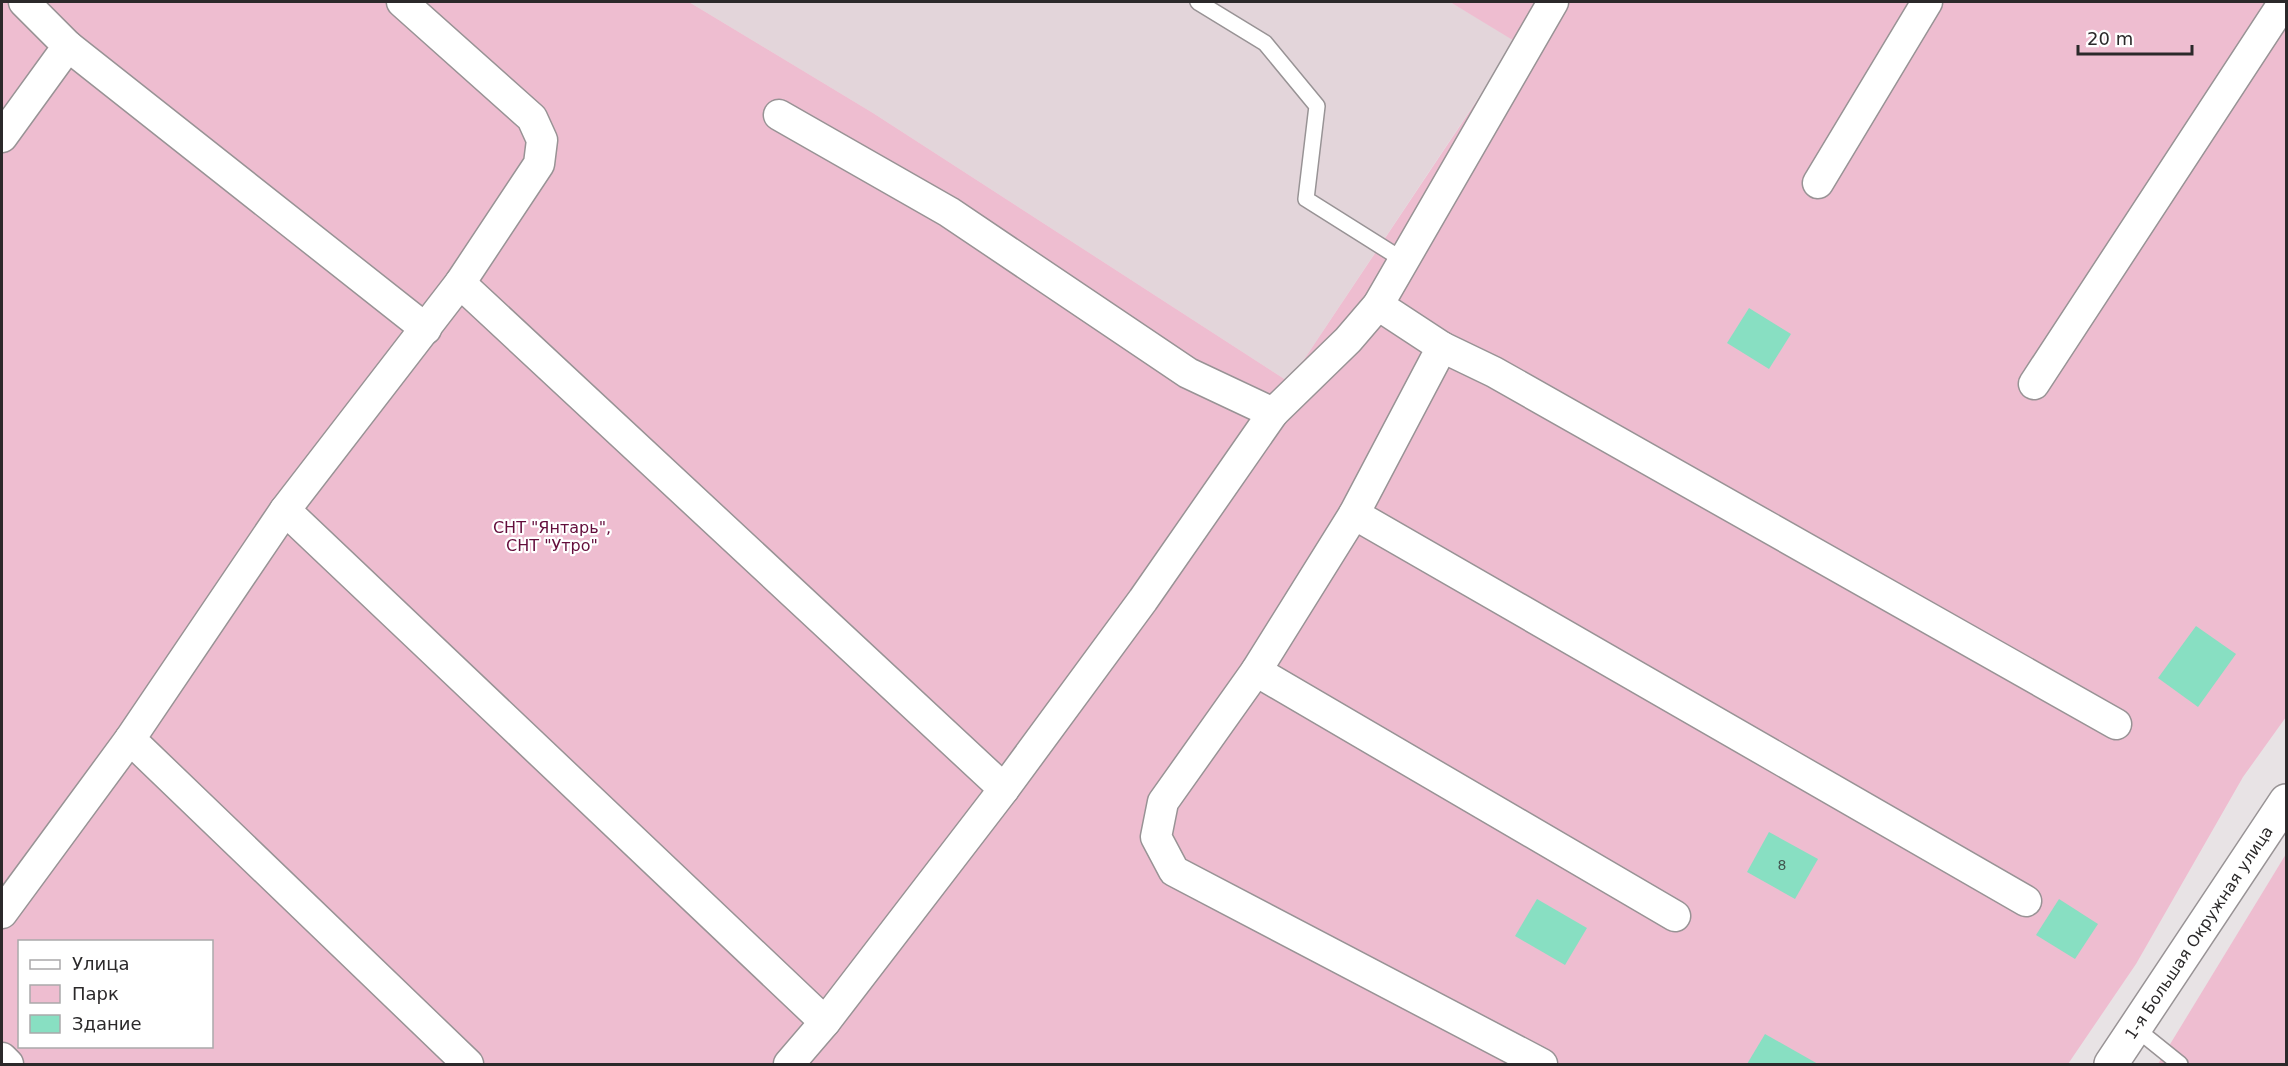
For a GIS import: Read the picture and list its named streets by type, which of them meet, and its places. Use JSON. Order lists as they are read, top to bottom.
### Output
{
  "streets": {
    "street": ["1-я Большая Окружная улица"]
  },
  "parks": ["СНТ \"Янтарь\", СНТ \"Утро\""],
  "house_numbers": ["8"],
  "legend": ["Улица", "Парк", "Здание"],
  "scale_bar": "20 m"
}
